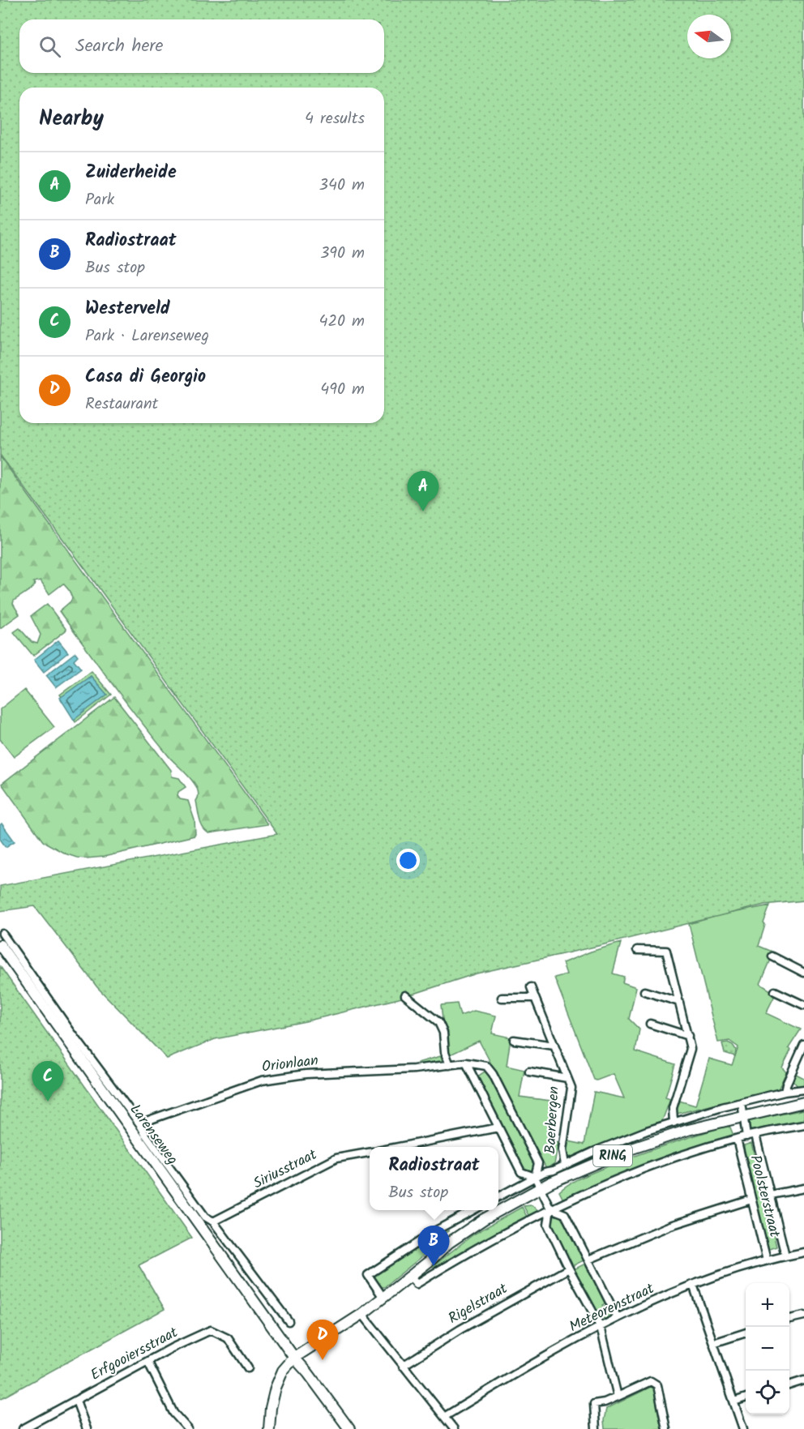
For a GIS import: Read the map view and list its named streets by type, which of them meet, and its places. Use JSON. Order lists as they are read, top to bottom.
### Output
{
  "streets": {
    "main road": ["Larenseweg", "RING"],
    "street": [
      "Orionlaan",
      "Baerbergen",
      "Siriusstraat",
      "Poolsterstraat",
      "Rigelstraat",
      "Meteorenstraat",
      "Erfgooiersstraat"
    ]
  },
  "crossings": [
    ["Orionlaan", "Larenseweg"],
    ["Orionlaan", "RING"],
    ["Orionlaan", "Rigelstraat"],
    ["Orionlaan", "Meteorenstraat"],
    ["Larenseweg", "RING"],
    ["Larenseweg", "Siriusstraat"],
    ["Poolsterstraat", "Meteorenstraat"]
  ],
  "north": "left",
  "page": {
    "search": "Search here",
    "heading": ["Nearby", "4 results"],
    "list": [
      {
        "mark": "A",
        "name": "Zuiderheide",
        "note": "Park",
        "value": "340 m"
      },
      {
        "mark": "B",
        "name": "Radiostraat",
        "note": "Bus stop",
        "value": "390 m"
      },
      {
        "mark": "C",
        "name": "Westerveld",
        "note": "Park · Larenseweg",
        "value": "420 m"
      },
      {
        "mark": "D",
        "name": "Casa di Georgio",
        "note": "Restaurant",
        "value": "490 m"
      }
    ],
    "pins": [
      "A",
      "C",
      "B",
      "D"
    ],
    "popup": ["Radiostraat", "Bus stop"],
    "map_buttons": ["+", "−"]
  }
}
